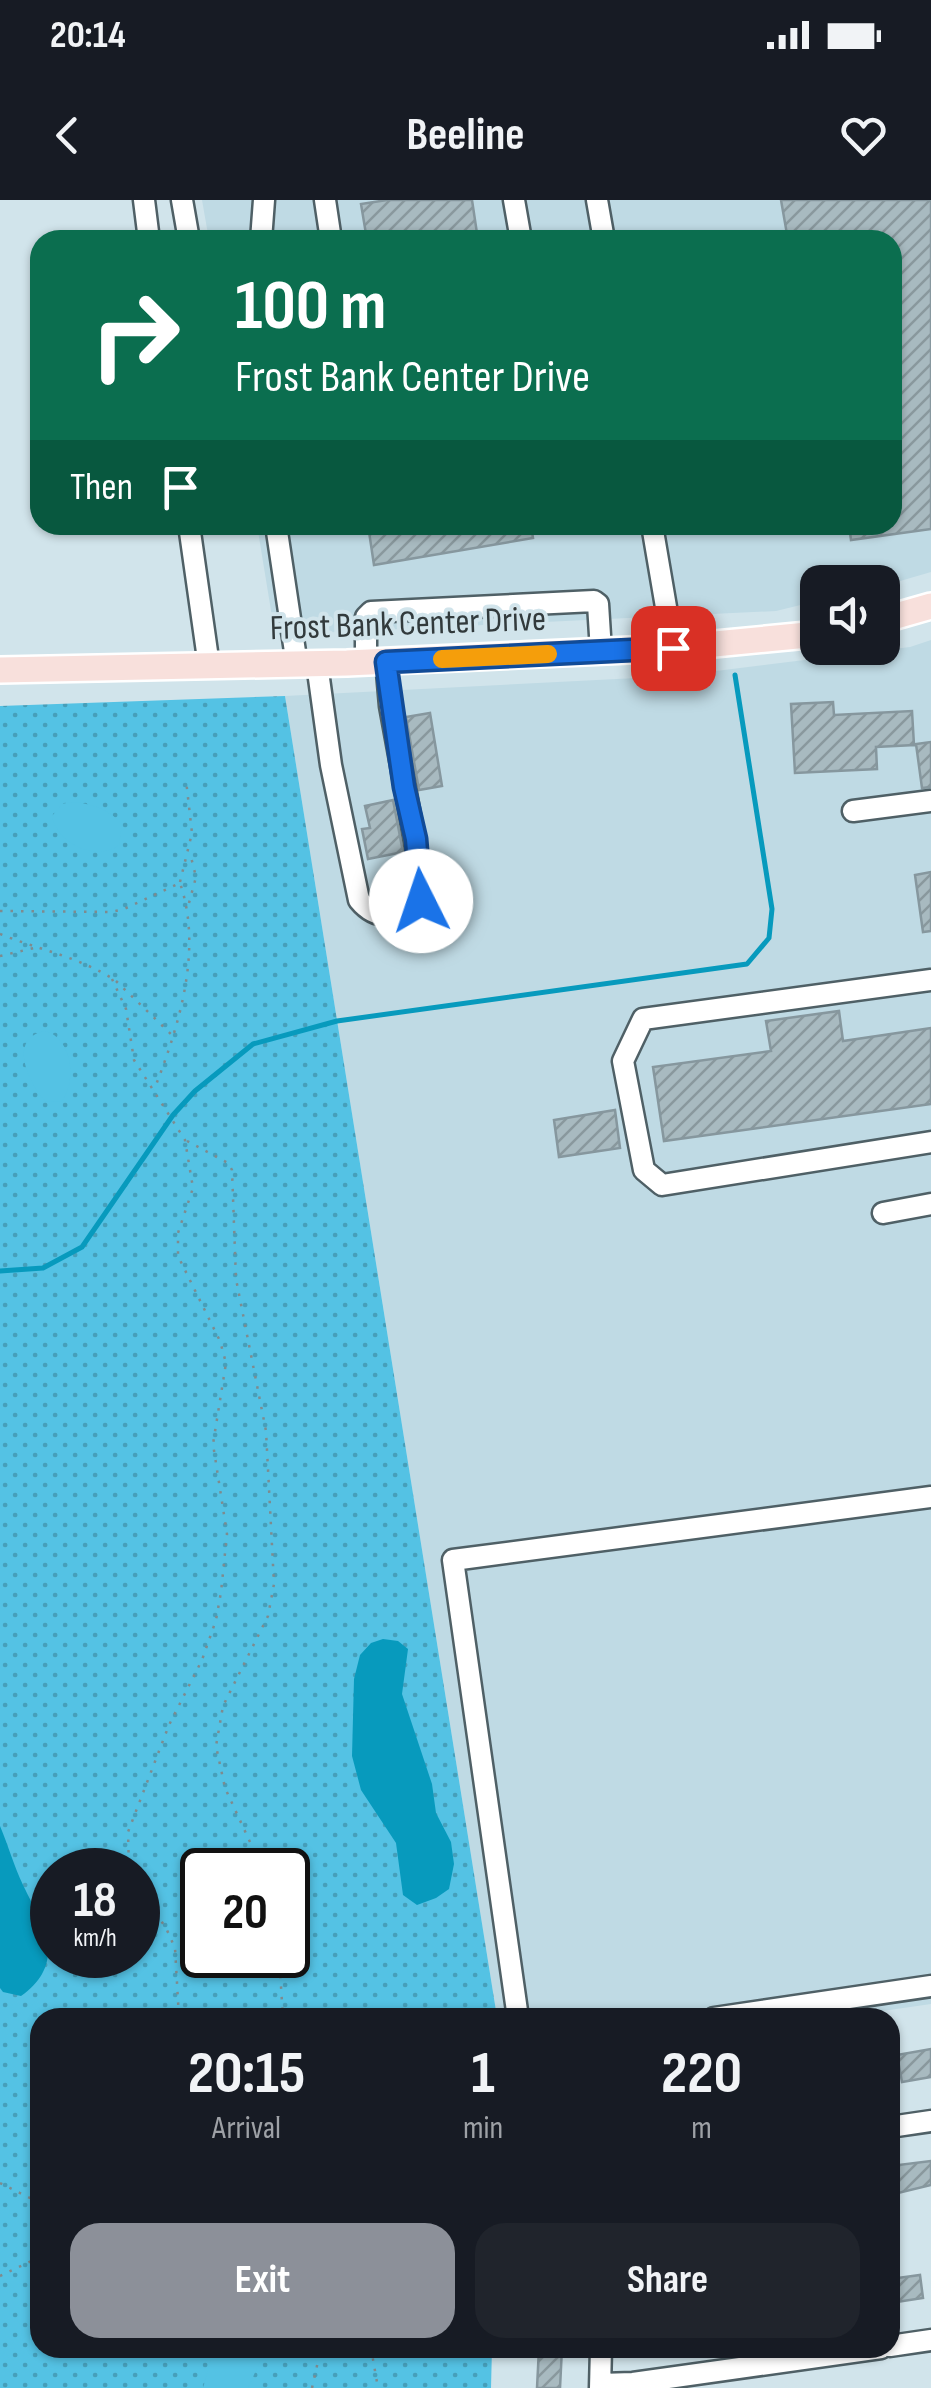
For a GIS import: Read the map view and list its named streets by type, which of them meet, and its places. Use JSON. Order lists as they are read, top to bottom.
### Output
{
  "streets": {
    "main road": ["Frost Bank Center Drive"]
  },
  "page": {
    "status": "20:14",
    "header": "Beeline",
    "turn": ["100 m", "Frost Bank Center Drive"],
    "then": "Then",
    "speed": "18 km/h",
    "limit": "20",
    "eta": [
      "20:15",
      "Arrival",
      "1",
      "min",
      "220",
      "m"
    ],
    "buttons": ["Exit", "Share"]
  }
}
